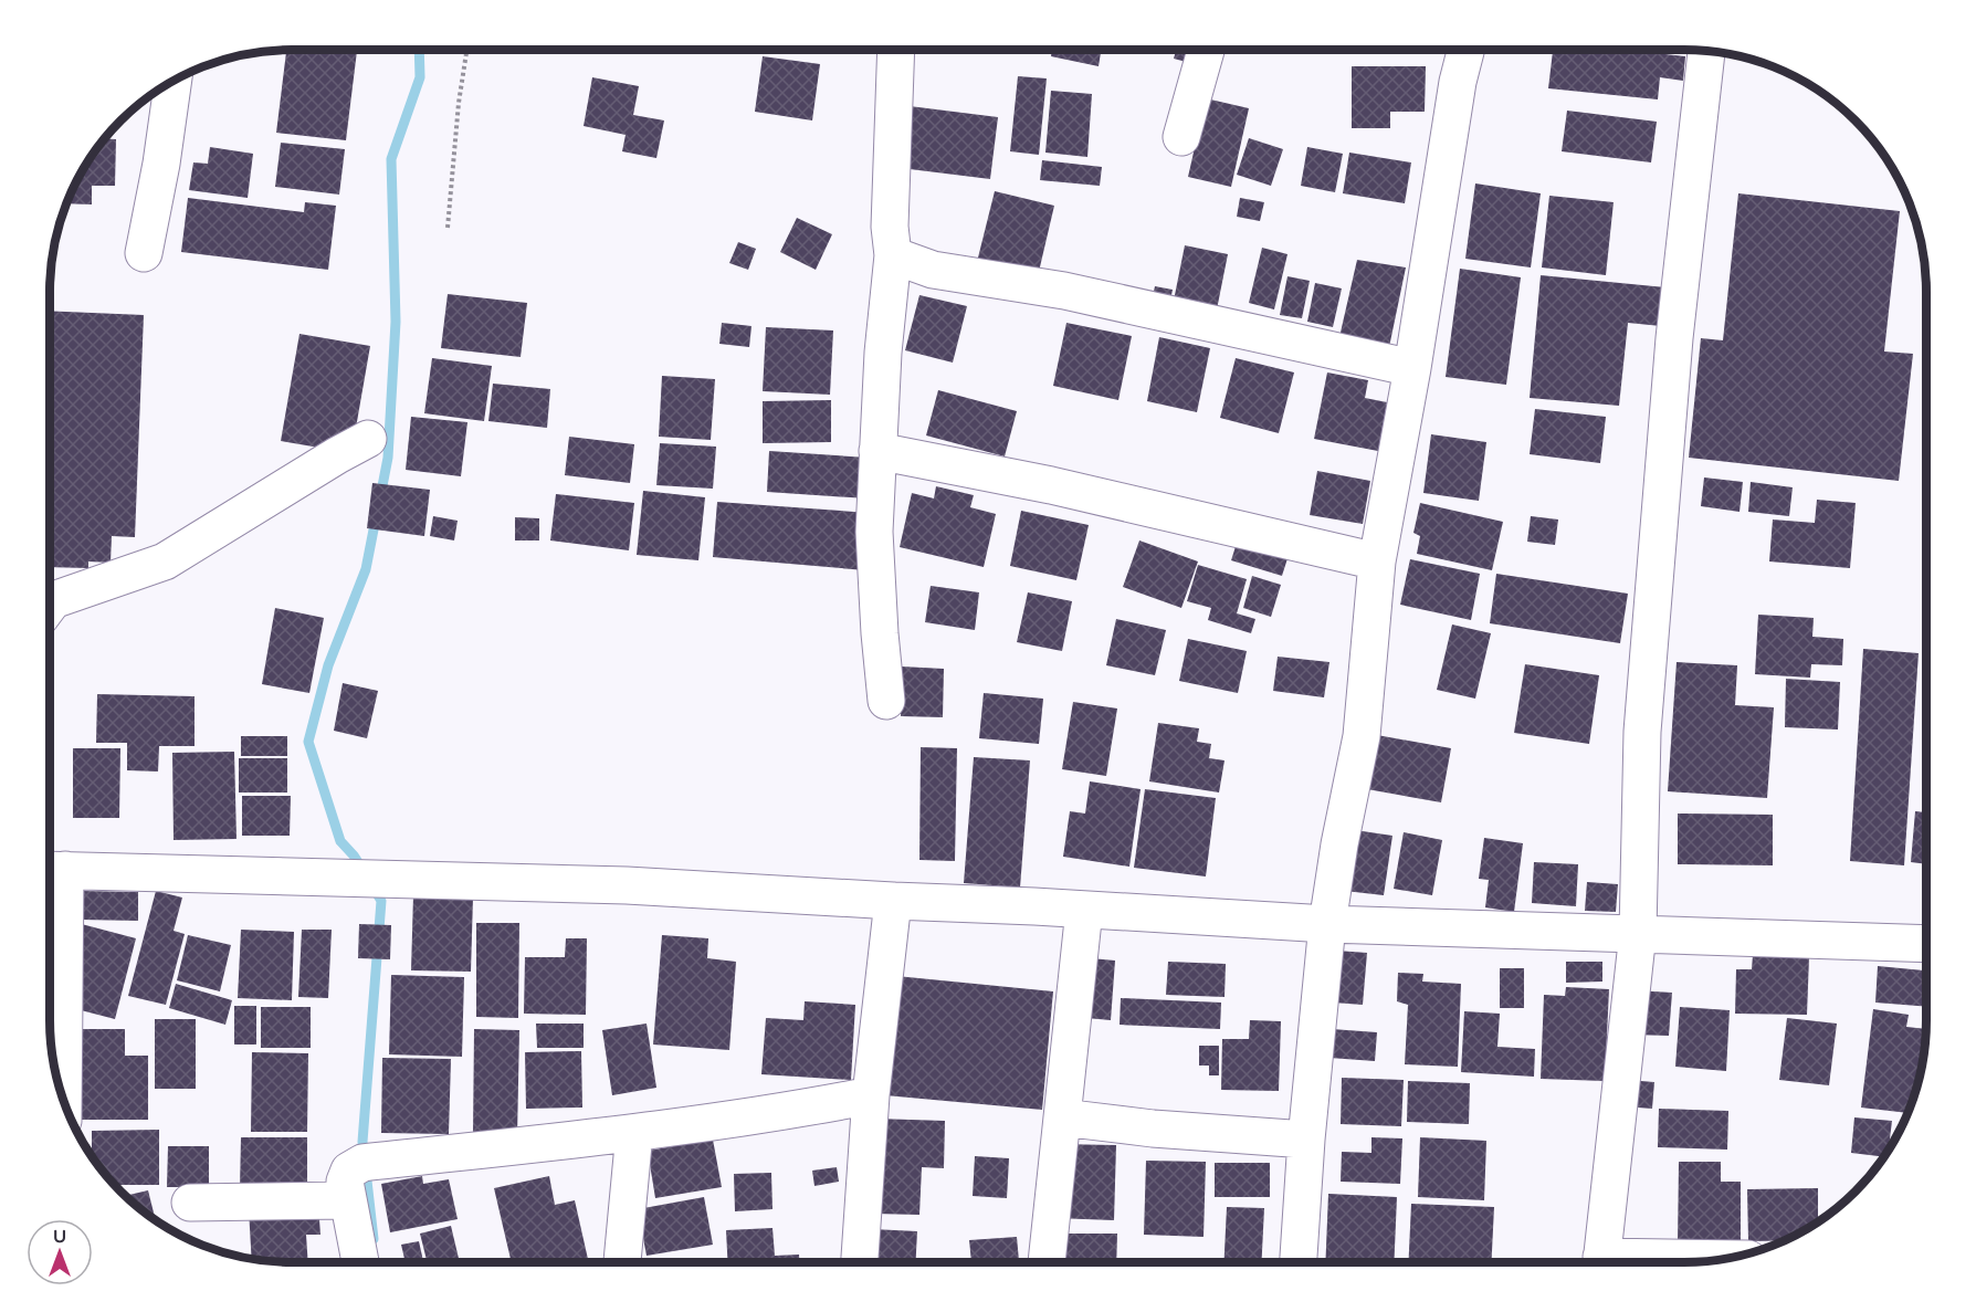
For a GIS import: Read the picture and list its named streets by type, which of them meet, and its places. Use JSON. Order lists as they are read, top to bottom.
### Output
{
  "north": "top"
}
